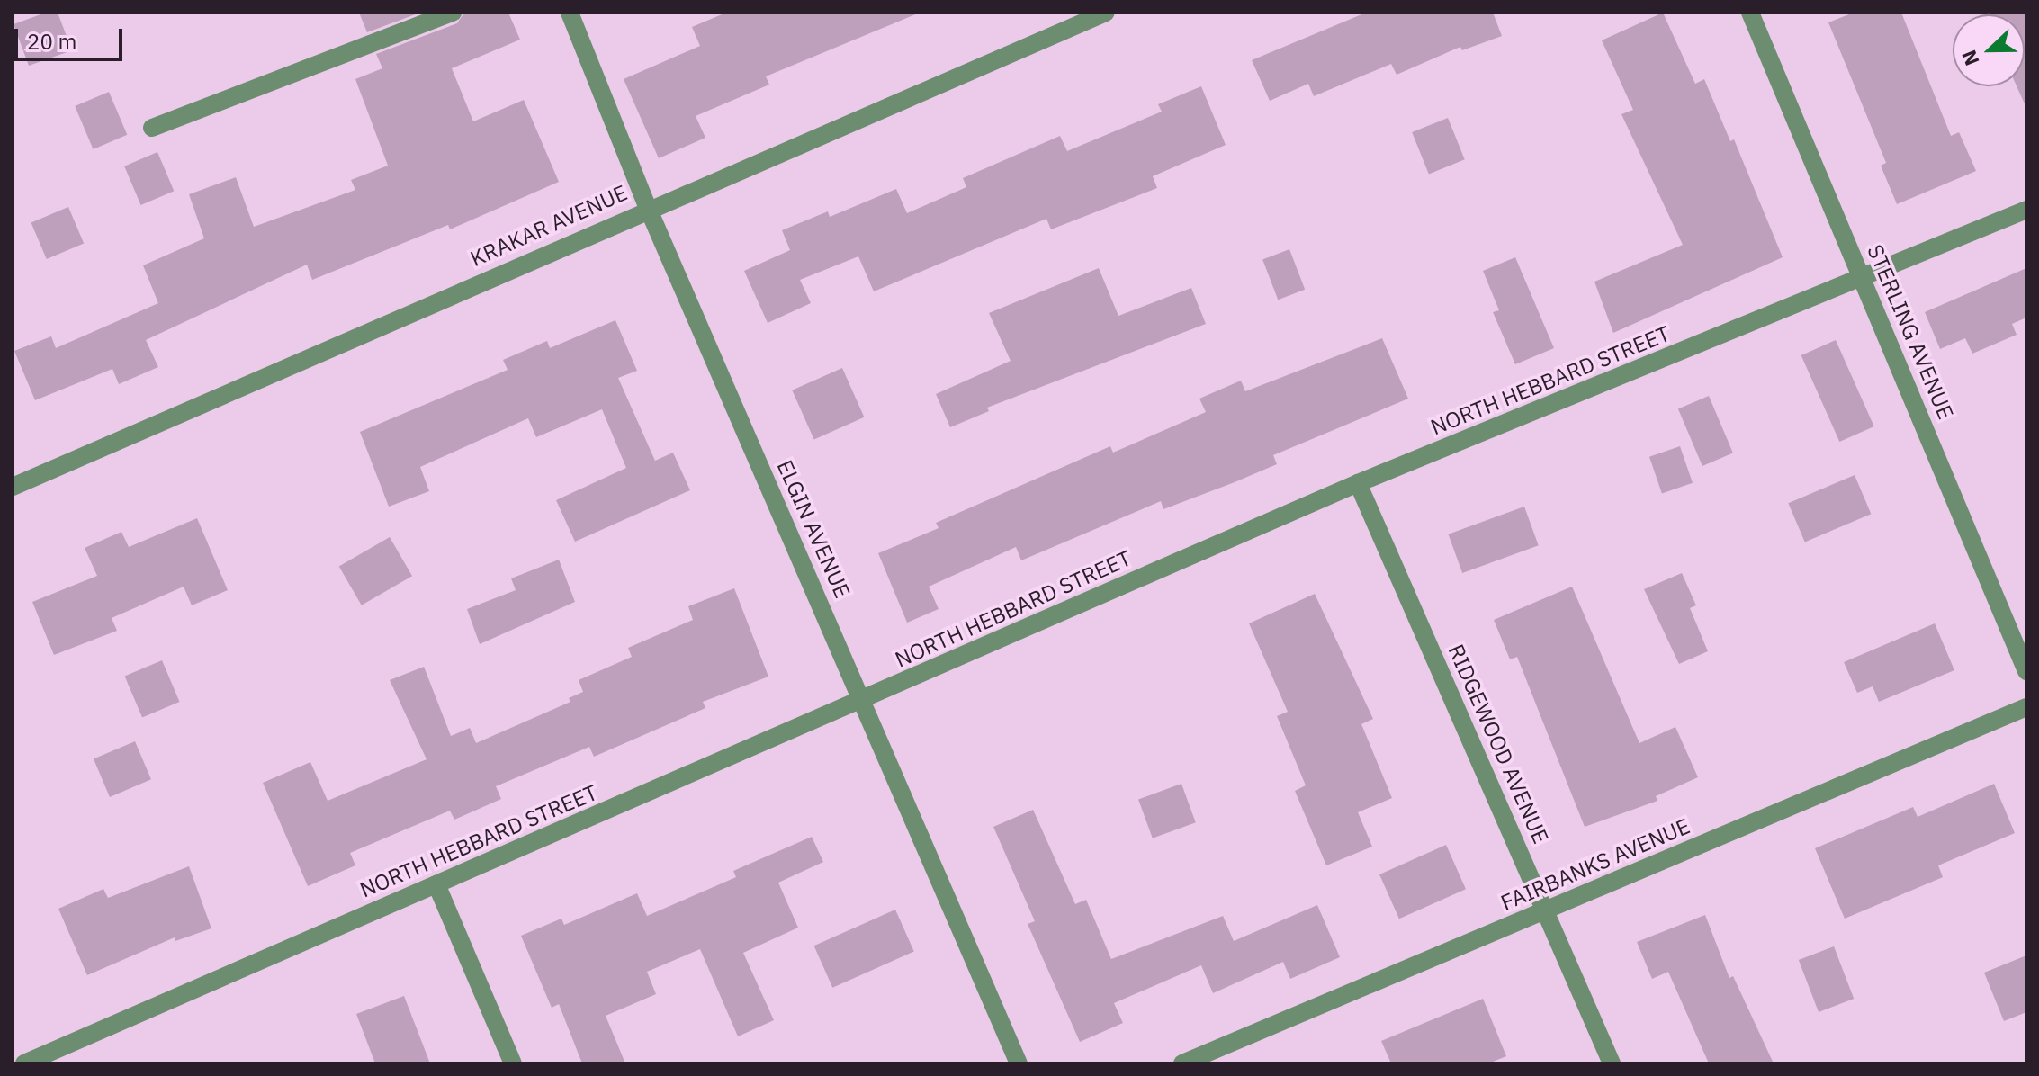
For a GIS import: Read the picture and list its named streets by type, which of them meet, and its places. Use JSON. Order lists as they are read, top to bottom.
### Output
{
  "streets": {
    "street": [
      "KRAKAR AVENUE",
      "STERLING AVENUE",
      "NORTH HEBBARD STREET",
      "ELGIN AVENUE",
      "RIDGEWOOD AVENUE",
      "FAIRBANKS AVENUE"
    ]
  },
  "crossings": [
    ["KRAKAR AVENUE", "ELGIN AVENUE"],
    ["STERLING AVENUE", "NORTH HEBBARD STREET"],
    ["NORTH HEBBARD STREET", "ELGIN AVENUE"],
    ["NORTH HEBBARD STREET", "RIDGEWOOD AVENUE"],
    ["RIDGEWOOD AVENUE", "FAIRBANKS AVENUE"]
  ],
  "scale_bar": "20 m",
  "north": "left"
}
